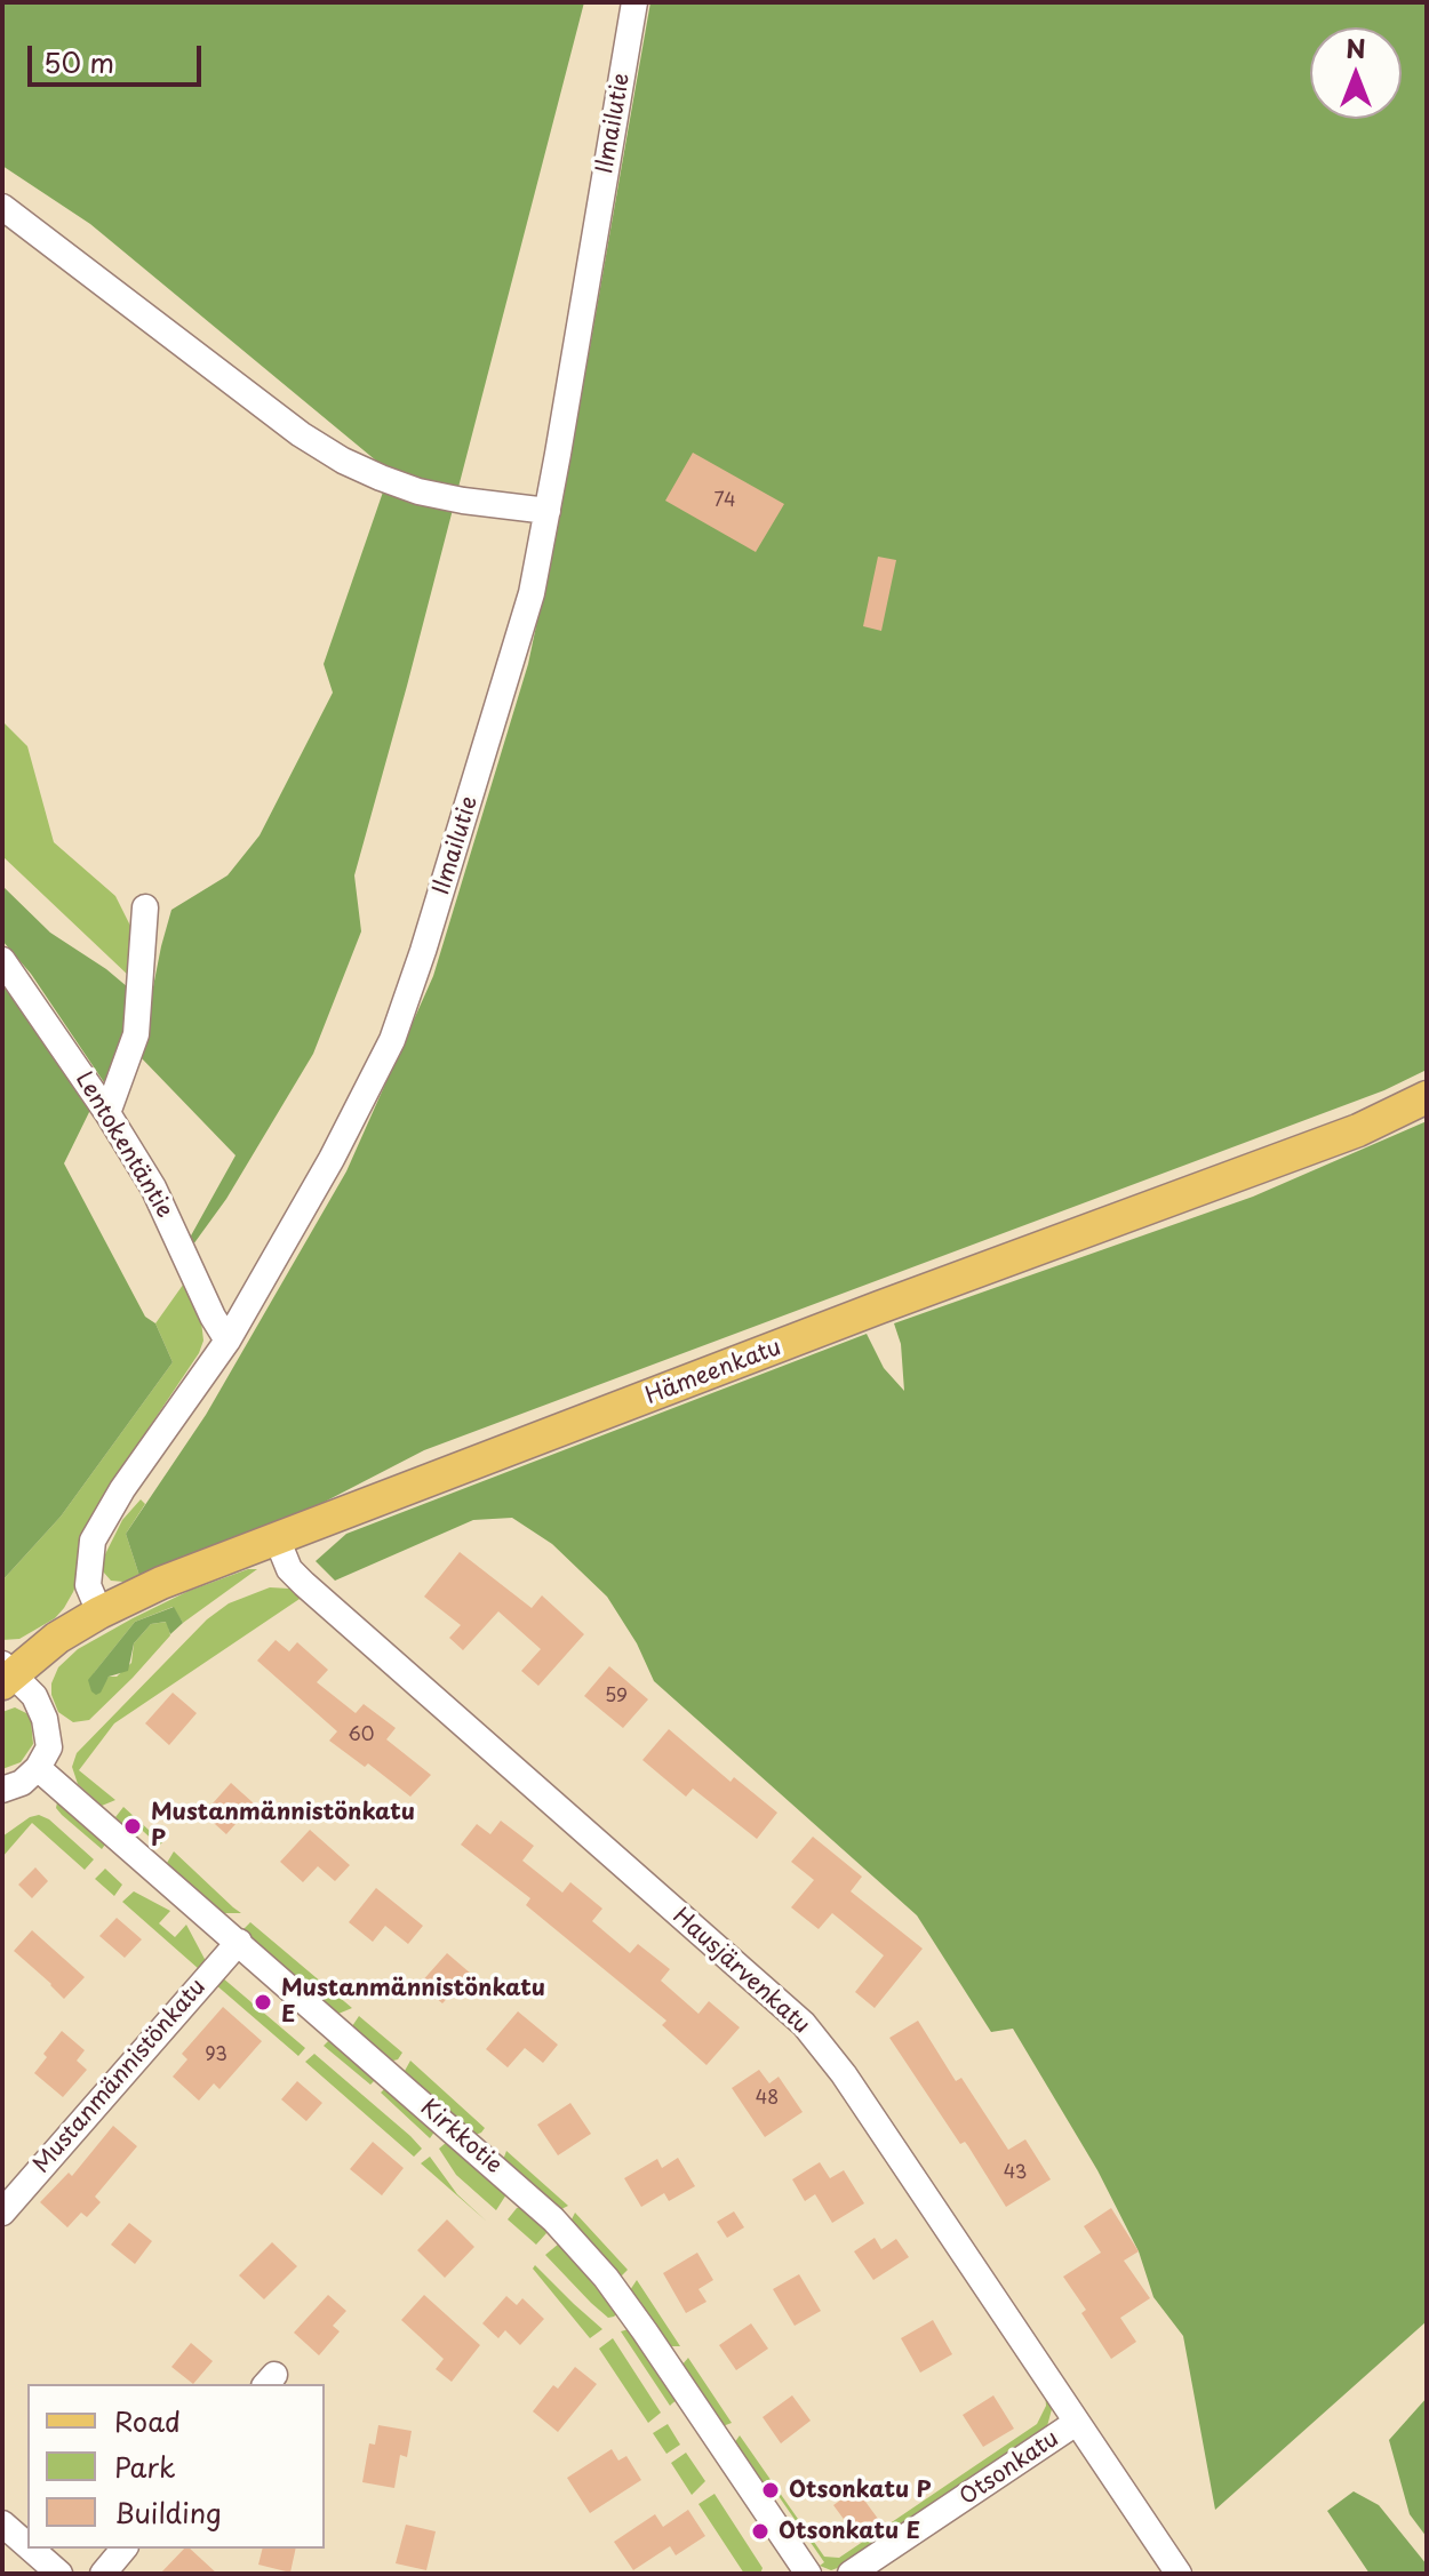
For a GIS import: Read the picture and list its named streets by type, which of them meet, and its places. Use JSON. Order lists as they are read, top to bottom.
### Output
{
  "streets": {
    "main road": ["Hämeenkatu"],
    "street": [
      "Ilmailutie",
      "Lentokentäntie",
      "Hausjärvenkatu",
      "Mustanmännistönkatu",
      "Kirkkotie",
      "Otsonkatu"
    ]
  },
  "crossings": [
    ["Ilmailutie", "Lentokentäntie"],
    ["Ilmailutie", "Hämeenkatu"],
    ["Hämeenkatu", "Hausjärvenkatu"],
    ["Hämeenkatu", "Kirkkotie"],
    ["Hausjärvenkatu", "Otsonkatu"],
    ["Mustanmännistönkatu", "Kirkkotie"]
  ],
  "places": [
    "Mustanmännistönkatu P",
    "Mustanmännistönkatu E",
    "Otsonkatu P",
    "Otsonkatu E"
  ],
  "house_numbers": [
    "74",
    "59",
    "60",
    "93",
    "48",
    "43"
  ],
  "legend": ["Road", "Park", "Building"],
  "scale_bar": "50 m",
  "north": "top"
}
